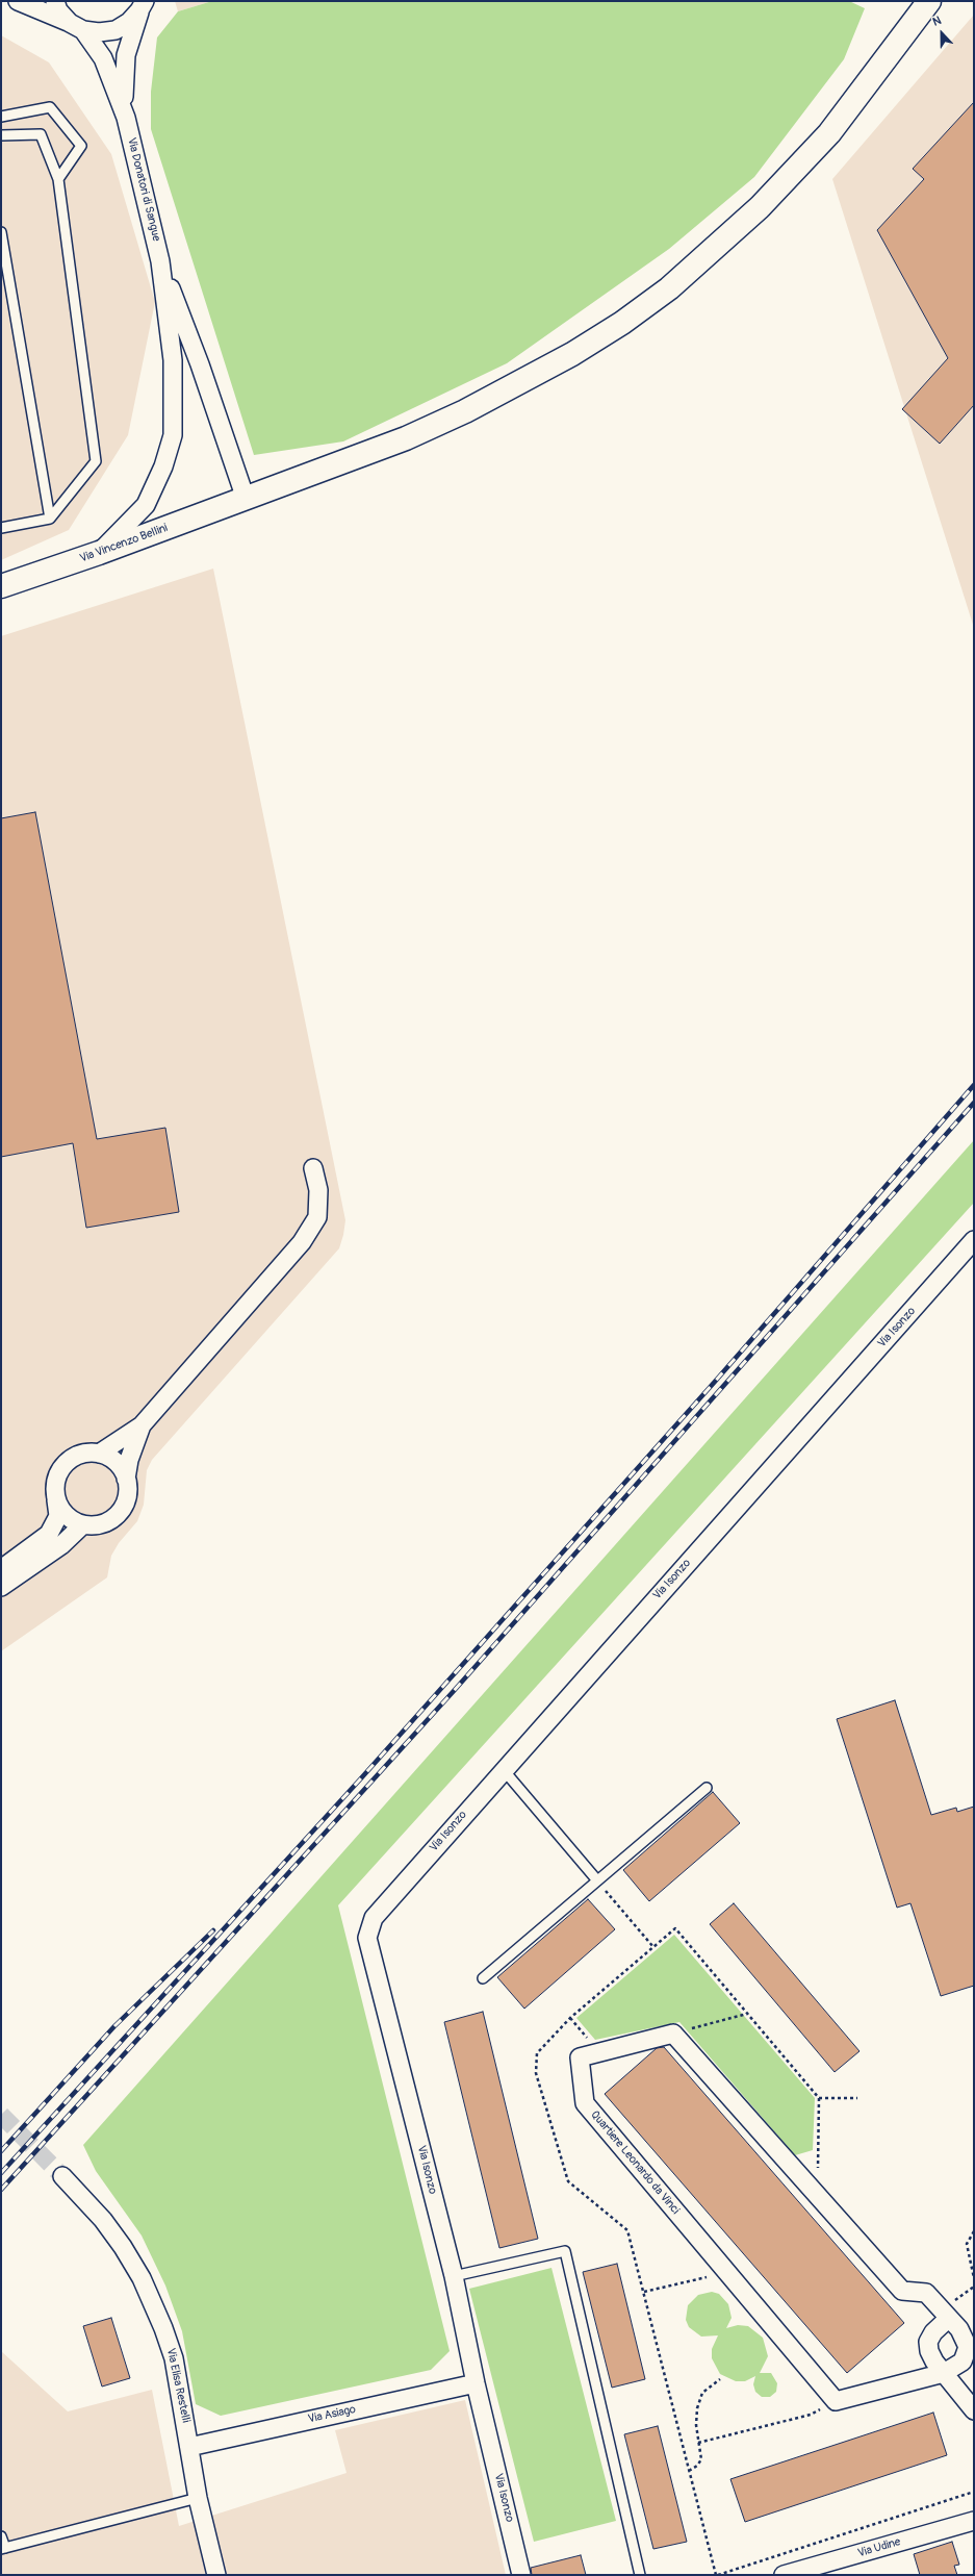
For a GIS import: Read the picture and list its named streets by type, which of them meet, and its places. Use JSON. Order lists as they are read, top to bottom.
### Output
{
  "streets": {
    "street": [
      "Via Donatori di Sangue",
      "Via Vincenzo Bellini",
      "Via Isonzo",
      "Quartiere Leonardo da Vinci",
      "Via Elisa Restelli",
      "Via Asiago",
      "Via Udine"
    ]
  },
  "crossings": [
    ["Via Isonzo", "Via Asiago"],
    ["Via Elisa Restelli", "Via Asiago"]
  ],
  "north": "top"
}
